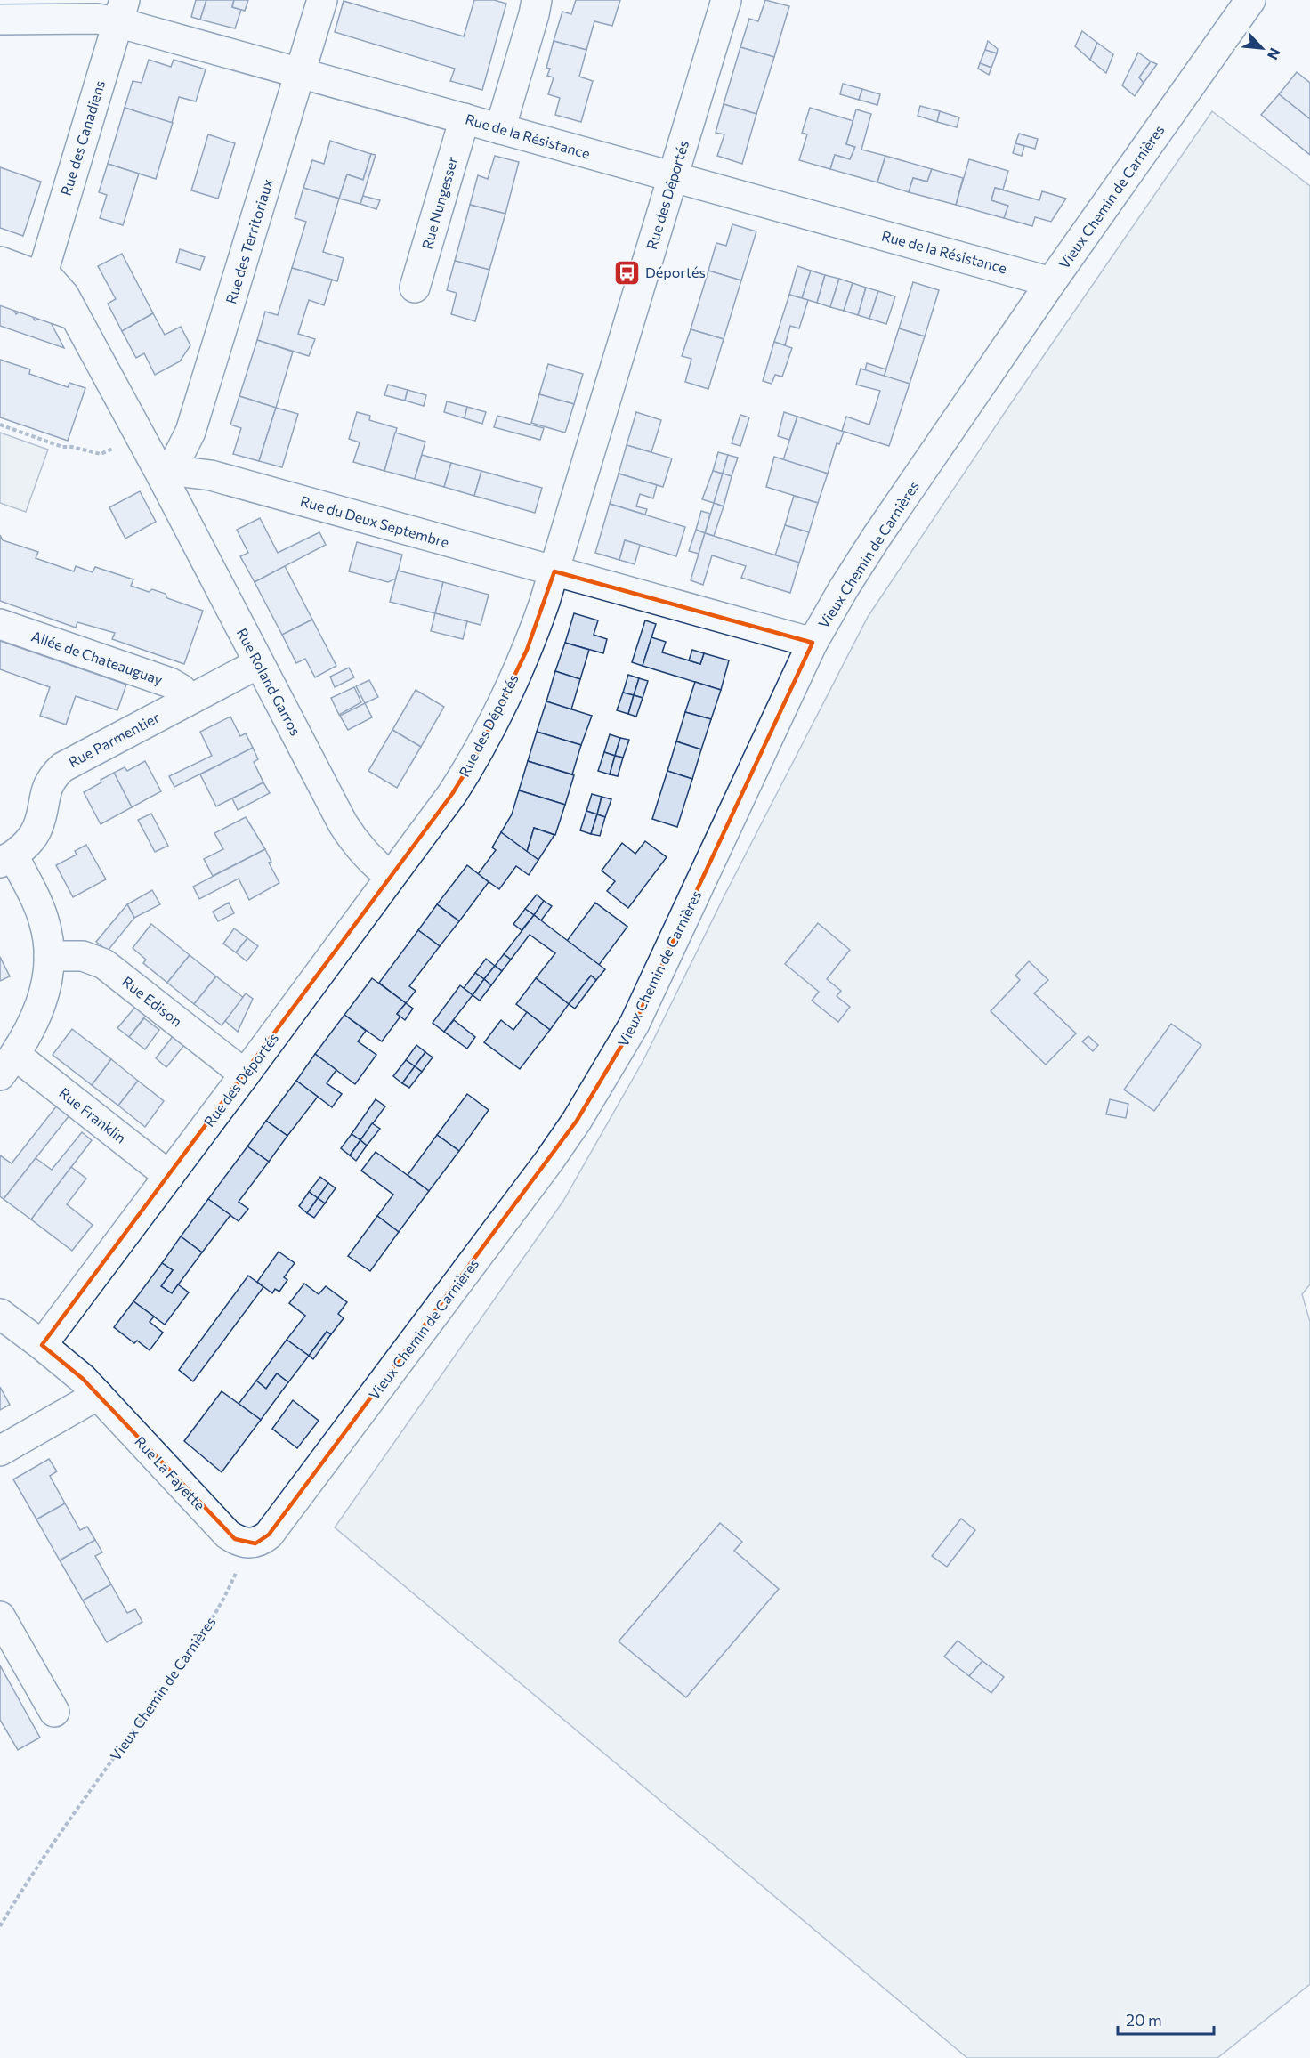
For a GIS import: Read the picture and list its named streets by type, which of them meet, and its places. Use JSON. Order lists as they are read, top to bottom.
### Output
{
  "streets": {
    "street": [
      "Rue de la Résistance",
      "Rue des Canadiens",
      "Rue des Déportés",
      "Vieux Chemin de Carnières",
      "Rue Nungesser",
      "Rue des Territoriaux",
      "Rue du Deux Septembre",
      "Allée de Chateauguay",
      "Rue Roland Garros",
      "Rue Parmentier",
      "Rue Edison",
      "Rue Franklin",
      "Rue La Fayette"
    ]
  },
  "crossings": [
    ["Rue de la Résistance", "Rue des Canadiens"],
    ["Rue de la Résistance", "Rue des Déportés"],
    ["Rue de la Résistance", "Vieux Chemin de Carnières"],
    ["Rue de la Résistance", "Rue Nungesser"],
    ["Rue de la Résistance", "Rue des Territoriaux"],
    ["Rue des Déportés", "Rue du Deux Septembre"],
    ["Rue des Déportés", "Rue Roland Garros"],
    ["Rue des Déportés", "Rue Edison"],
    ["Rue des Déportés", "Rue Franklin"],
    ["Rue des Déportés", "Rue La Fayette"],
    ["Vieux Chemin de Carnières", "Rue du Deux Septembre"],
    ["Vieux Chemin de Carnières", "Rue La Fayette"],
    ["Rue des Territoriaux", "Rue du Deux Septembre"],
    ["Rue des Territoriaux", "Rue Roland Garros"],
    ["Rue du Deux Septembre", "Rue Roland Garros"],
    ["Allée de Chateauguay", "Rue Parmentier"],
    ["Rue Roland Garros", "Rue Parmentier"]
  ],
  "places": {
    "bus stop": ["Déportés"]
  },
  "scale_bar": "20 m",
  "north": "bottom right"
}
